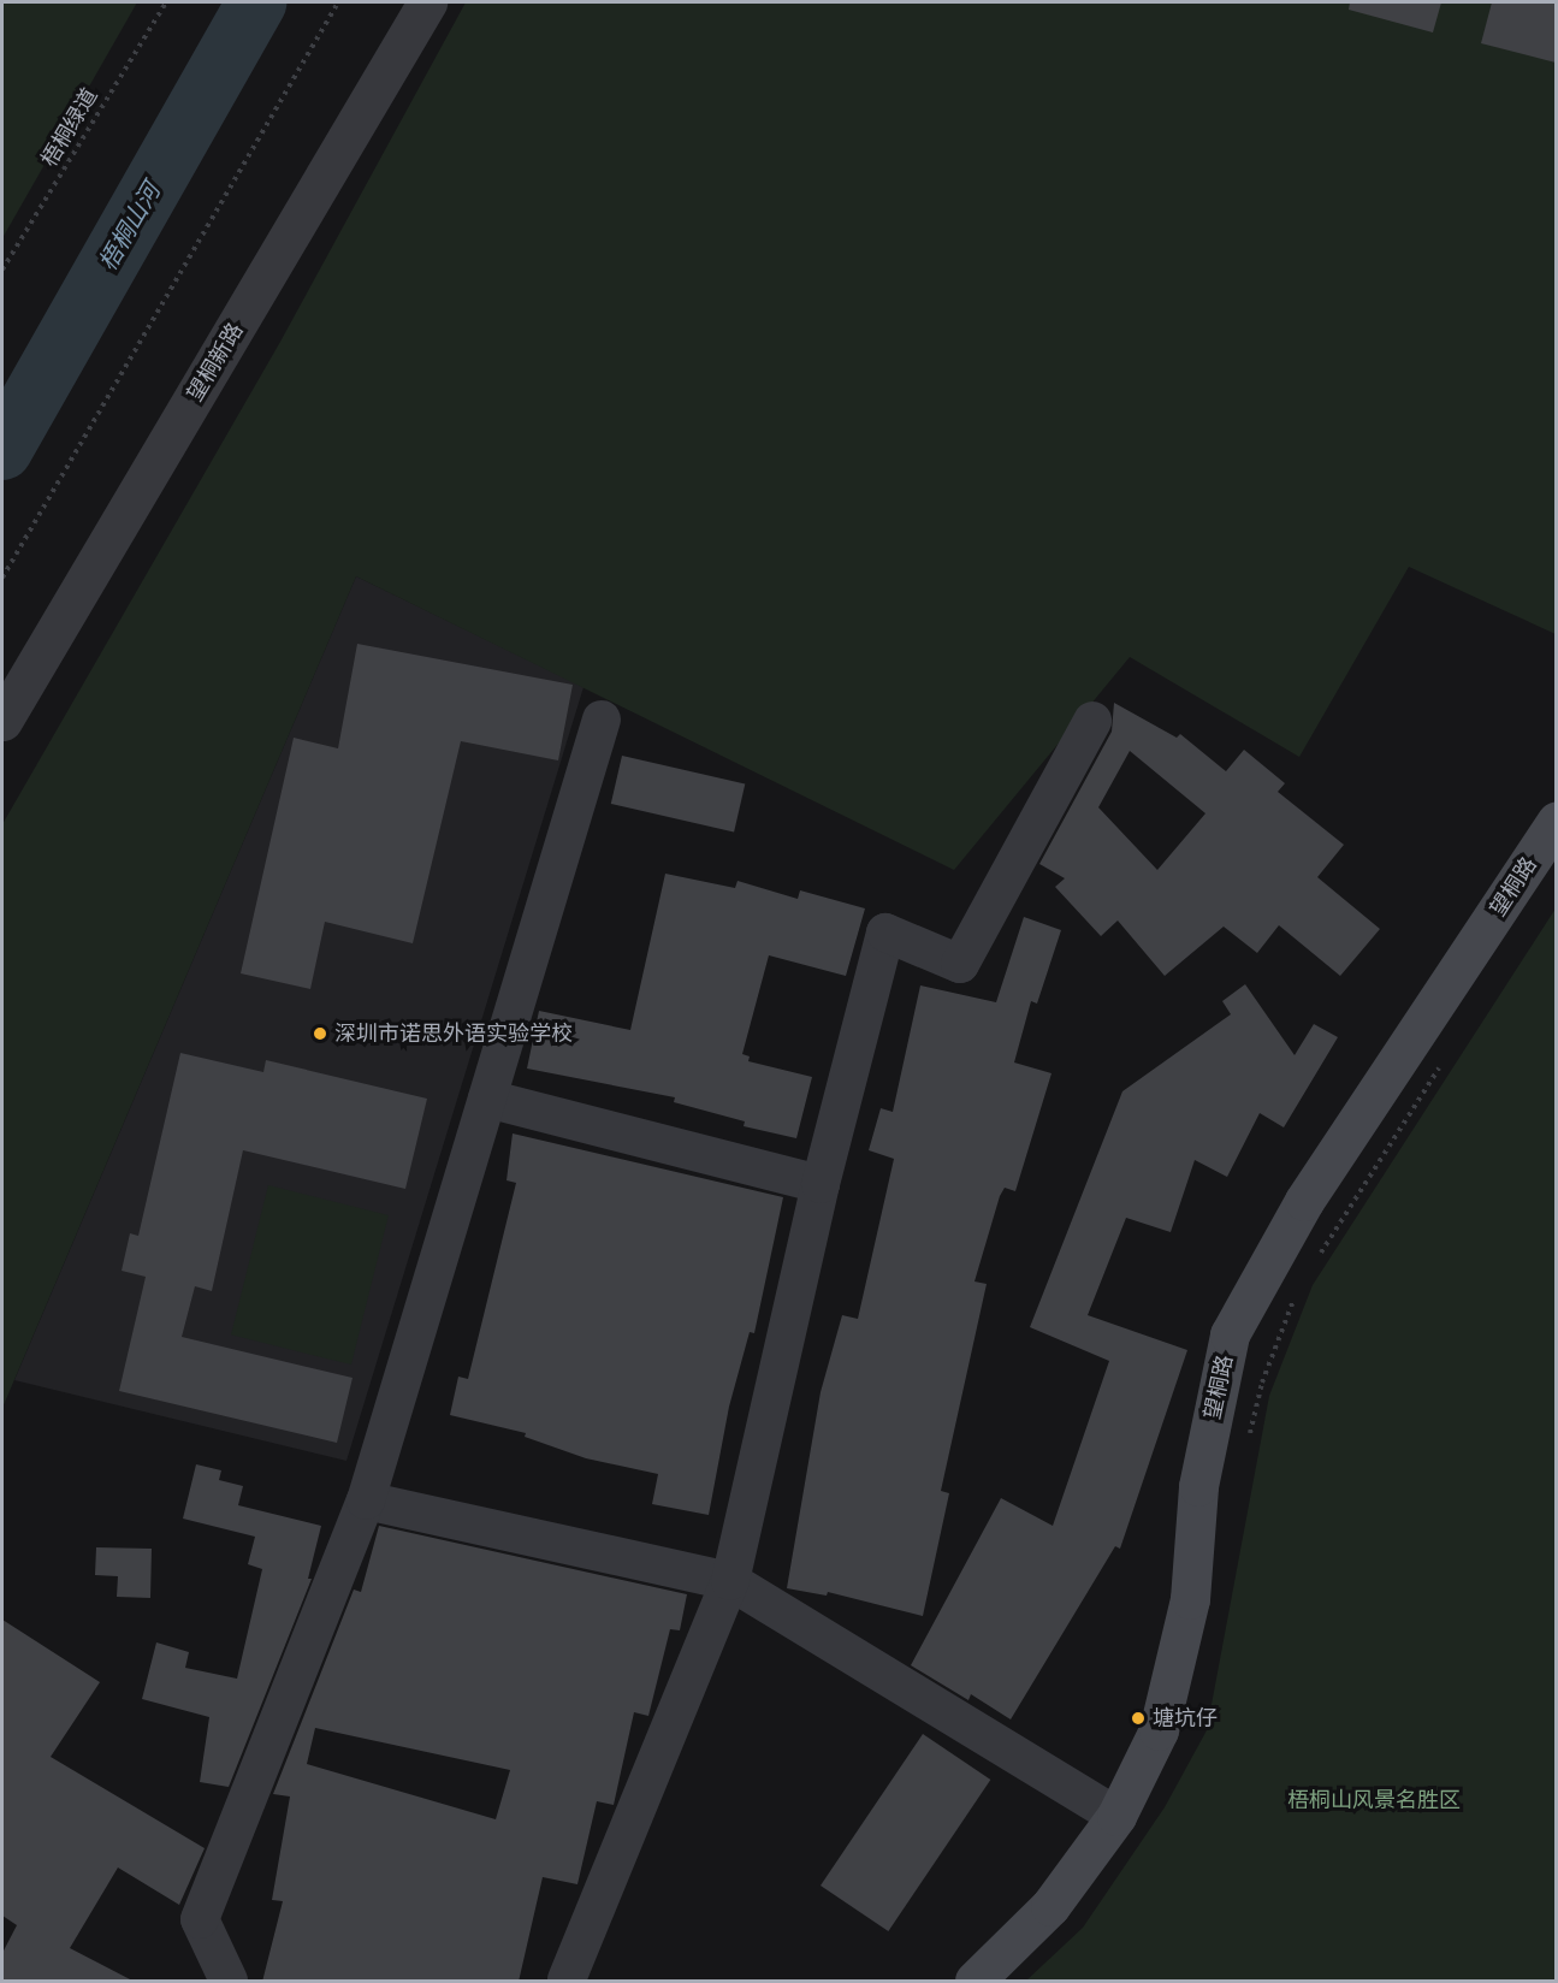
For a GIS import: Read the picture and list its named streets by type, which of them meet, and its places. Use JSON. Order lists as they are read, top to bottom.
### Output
{
  "streets": {
    "main road": ["望桐路"],
    "street": ["望桐新路"],
    "path": ["梧桐绿道"]
  },
  "water": ["梧桐山河"],
  "parks": ["梧桐山风景名胜区"],
  "places": ["深圳市诺思外语实验学校", "塘坑仔"]
}
